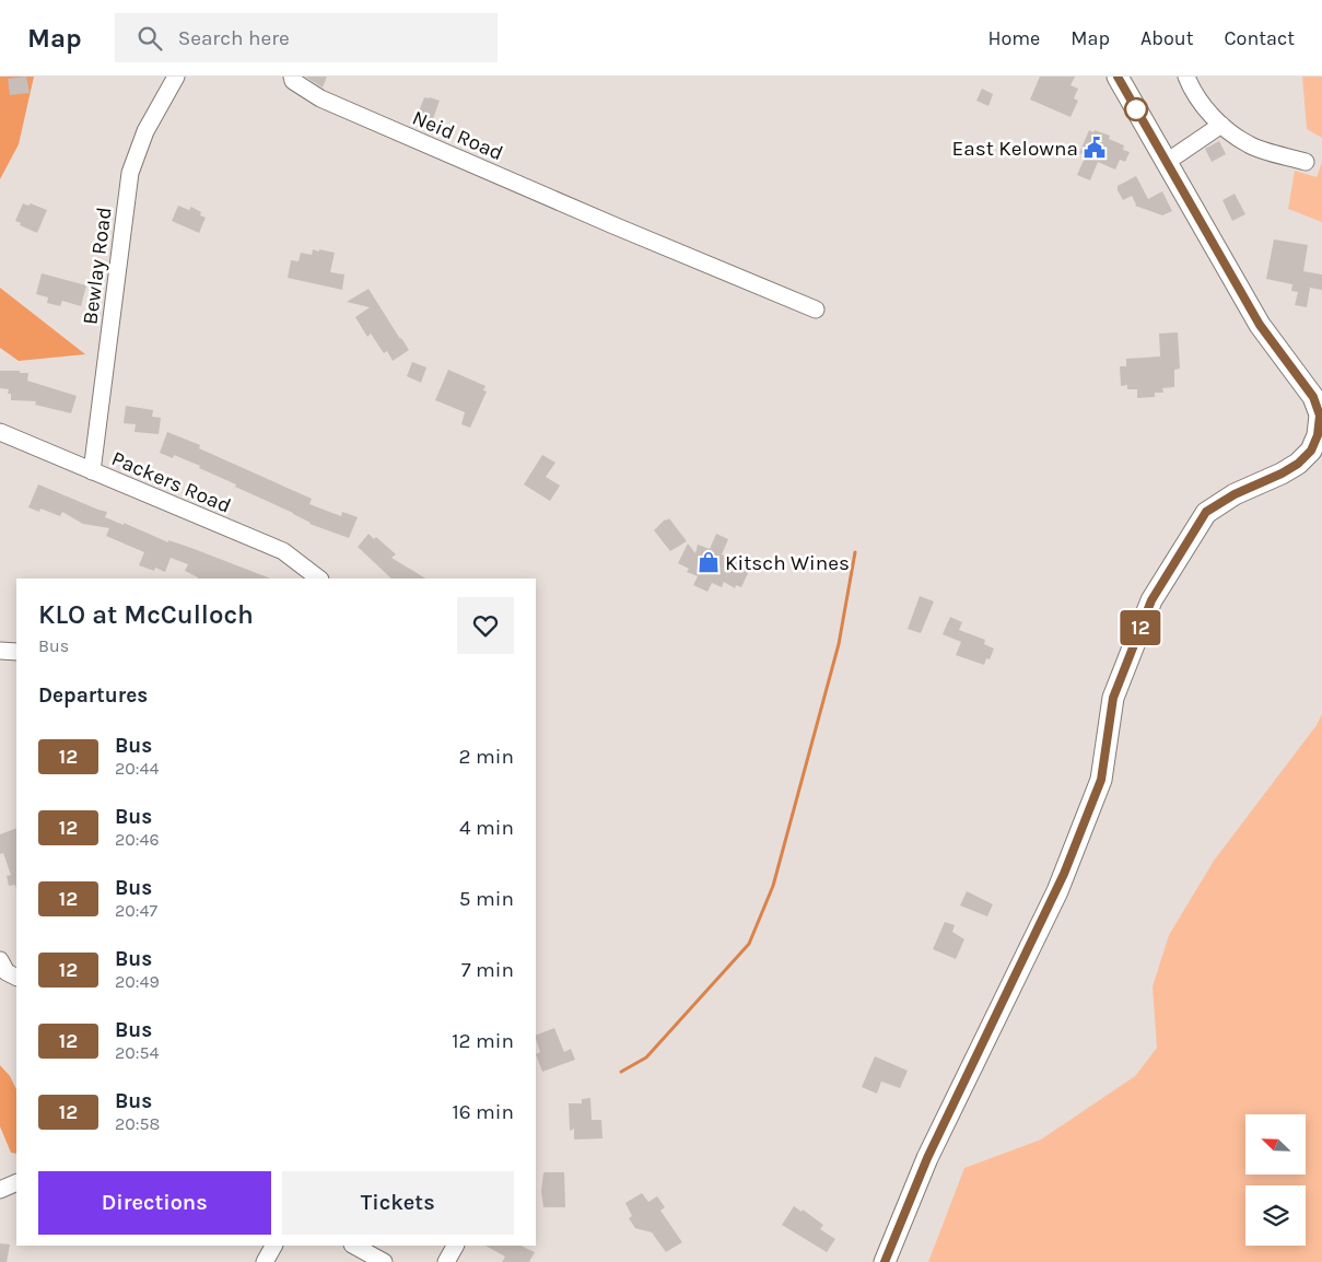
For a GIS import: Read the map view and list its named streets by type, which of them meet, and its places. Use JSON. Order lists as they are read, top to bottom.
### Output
{
  "streets": {
    "street": ["Neid Road", "Bewlay Road", "Packers Road"]
  },
  "crossings": [
    ["Bewlay Road", "Packers Road"]
  ],
  "places": {
    "public building": ["East Kelowna"],
    "shop": ["Kitsch Wines"]
  },
  "lines": ["bus line 12"],
  "north": "top left",
  "page": {
    "header": "Map",
    "search": "Search here",
    "nav": [
      "Home",
      "Map",
      "About",
      "Contact"
    ],
    "on_map": "12",
    "heading": [
      ["KLO at McCulloch", "Bus"],
      "Departures"
    ],
    "list": [
      {
        "mark": "12",
        "name": "Bus",
        "note": "20:44",
        "value": "2 min"
      },
      {
        "mark": "12",
        "name": "Bus",
        "note": "20:46",
        "value": "4 min"
      },
      {
        "mark": "12",
        "name": "Bus",
        "note": "20:47",
        "value": "5 min"
      },
      {
        "mark": "12",
        "name": "Bus",
        "note": "20:49",
        "value": "7 min"
      },
      {
        "mark": "12",
        "name": "Bus",
        "note": "20:54",
        "value": "12 min"
      },
      {
        "mark": "12",
        "name": "Bus",
        "note": "20:58",
        "value": "16 min"
      }
    ],
    "buttons": ["Directions", "Tickets"]
  }
}
